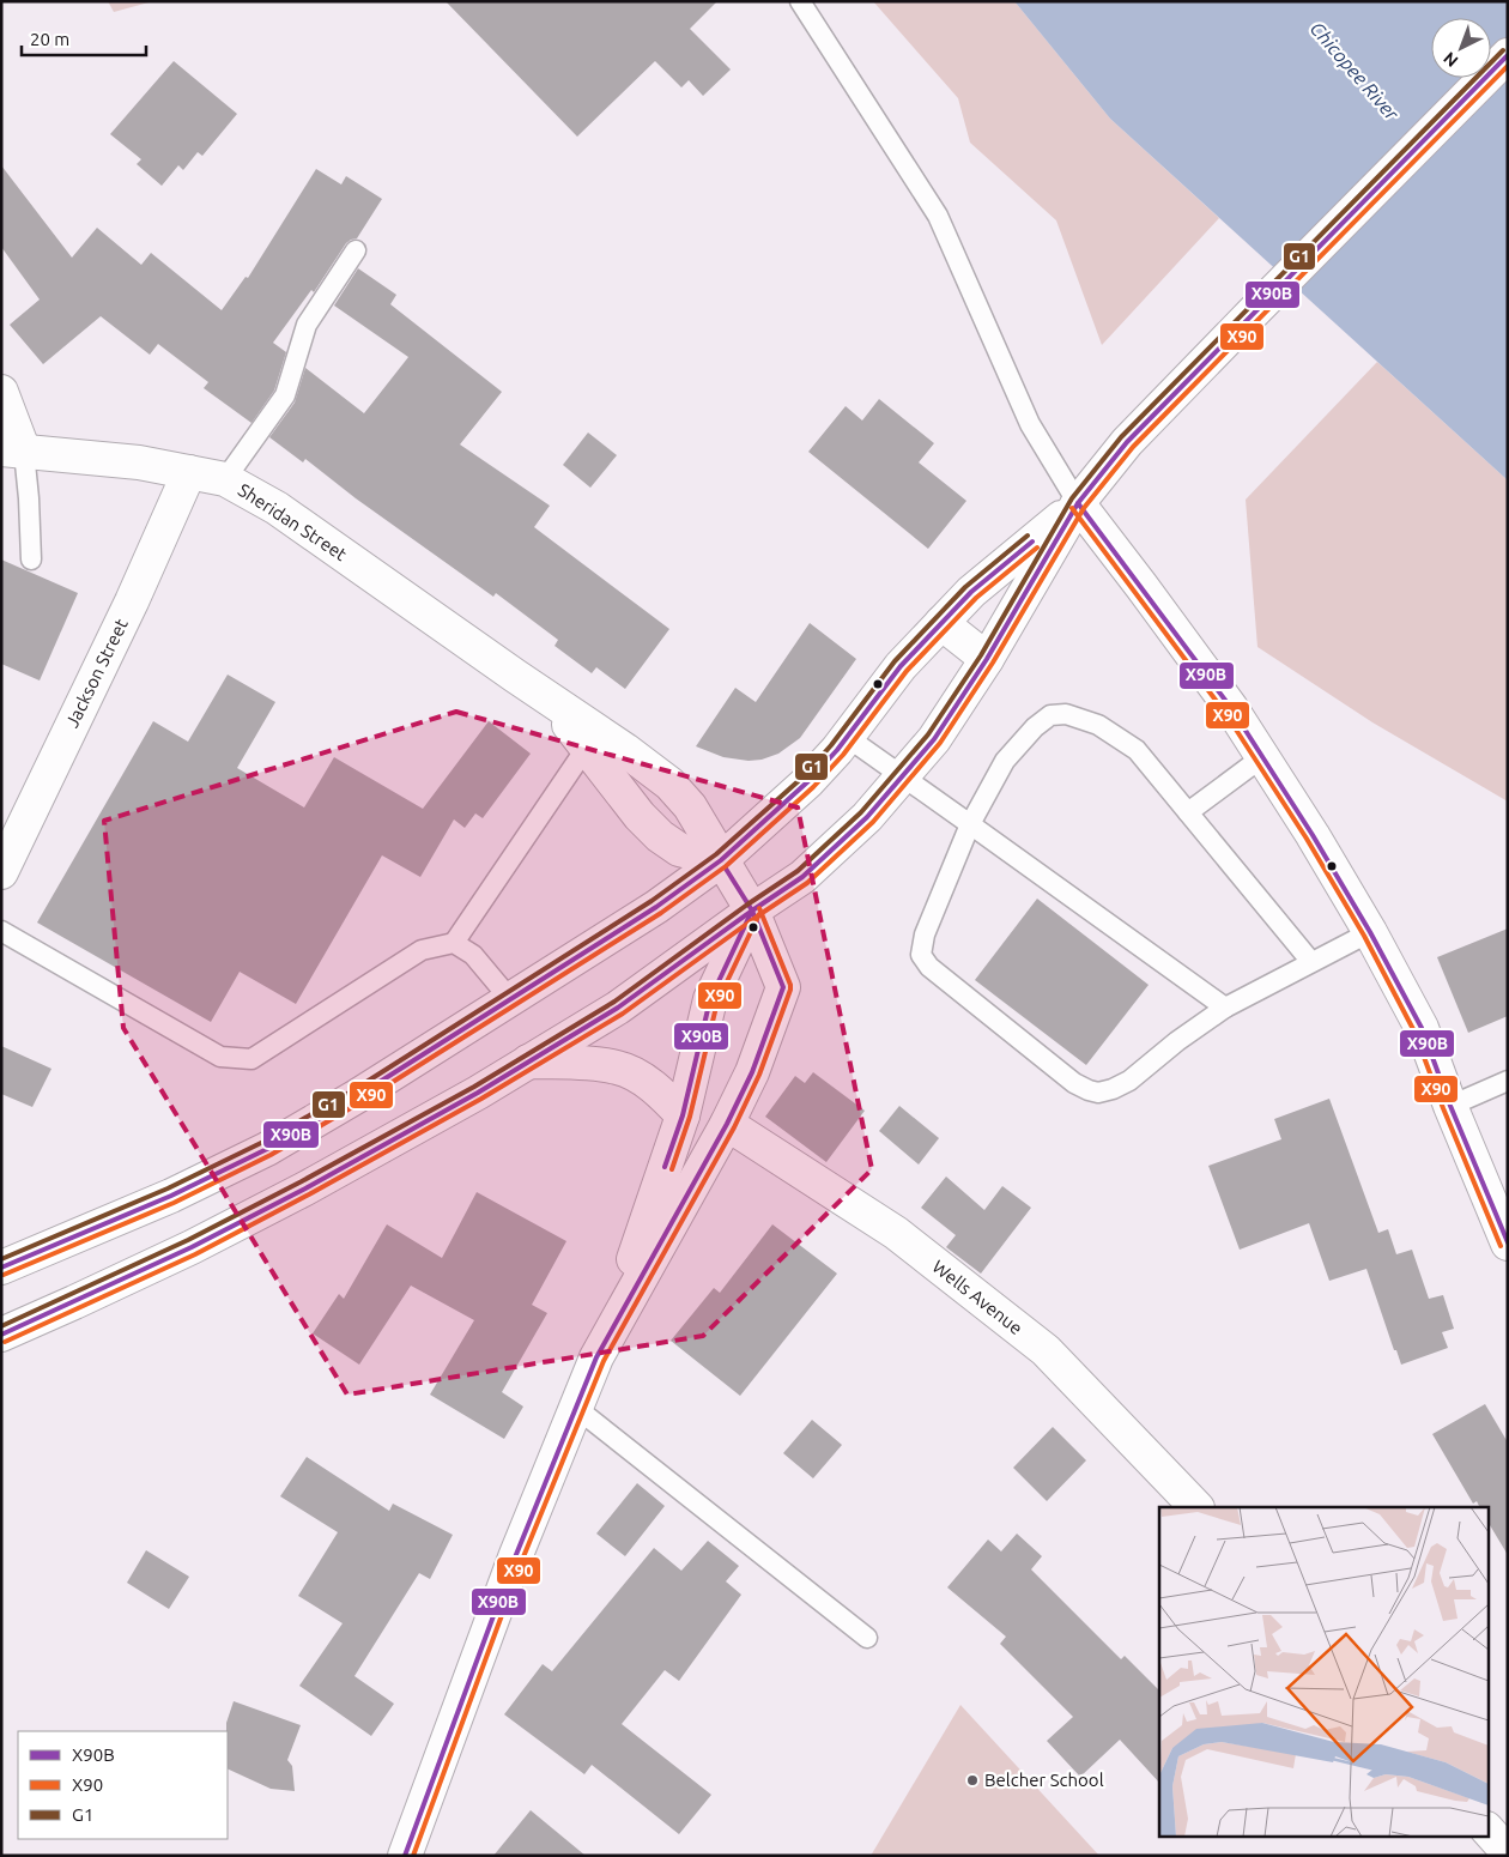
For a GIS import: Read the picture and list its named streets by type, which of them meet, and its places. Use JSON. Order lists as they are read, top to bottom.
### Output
{
  "streets": {
    "main road": ["Sheridan Street", "Jackson Street", "Wells Avenue"]
  },
  "crossings": [
    ["Sheridan Street", "Jackson Street"]
  ],
  "water": ["Chicopee River"],
  "places": ["Belcher School"],
  "lines": ["transit line G1", "transit line X90B", "transit line X90"],
  "legend": ["X90B", "X90", "G1"],
  "scale_bar": "20 m",
  "north": "bottom left"
}
